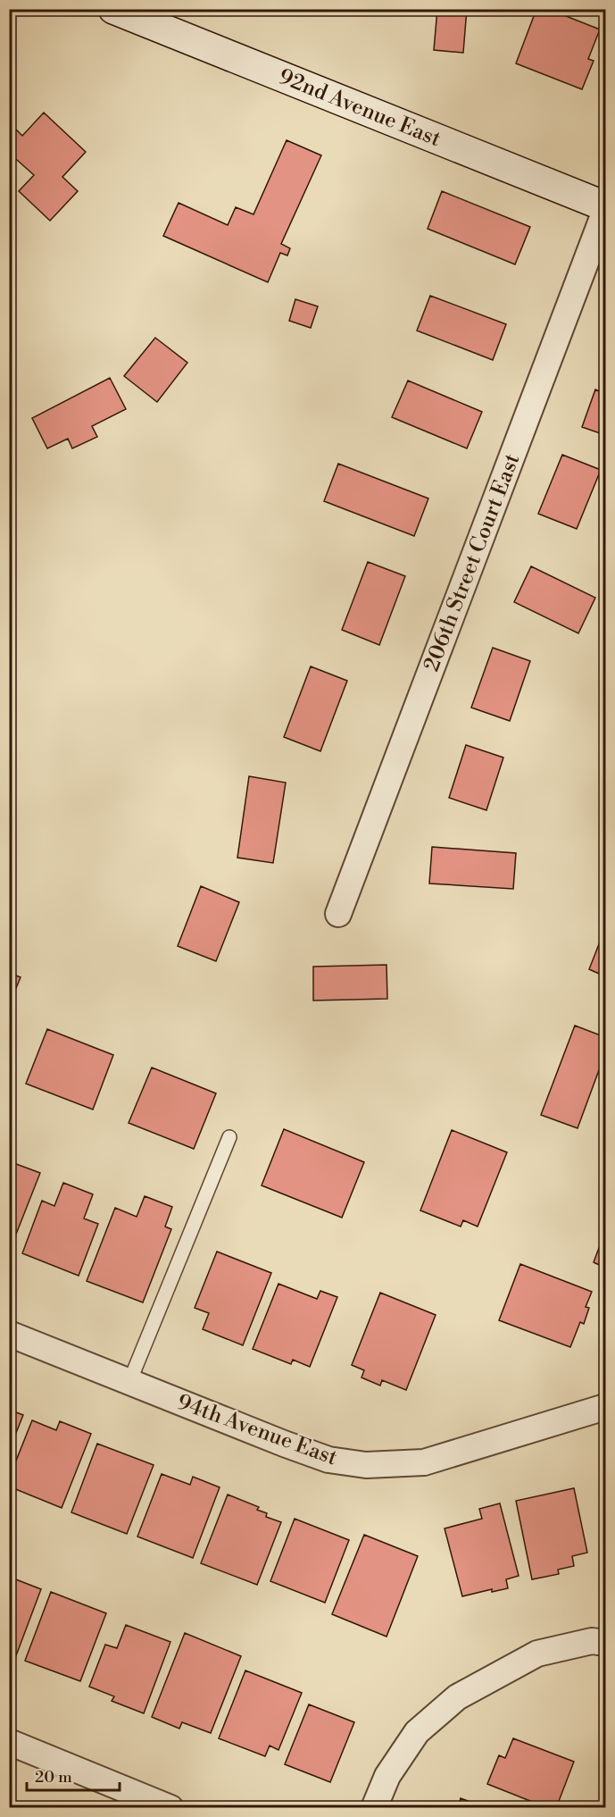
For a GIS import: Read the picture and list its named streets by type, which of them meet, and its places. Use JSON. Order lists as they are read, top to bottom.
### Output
{
  "streets": {
    "street": ["92nd Avenue East", "206th Street Court East", "94th Avenue East"]
  },
  "scale_bar": "20 m"
}
